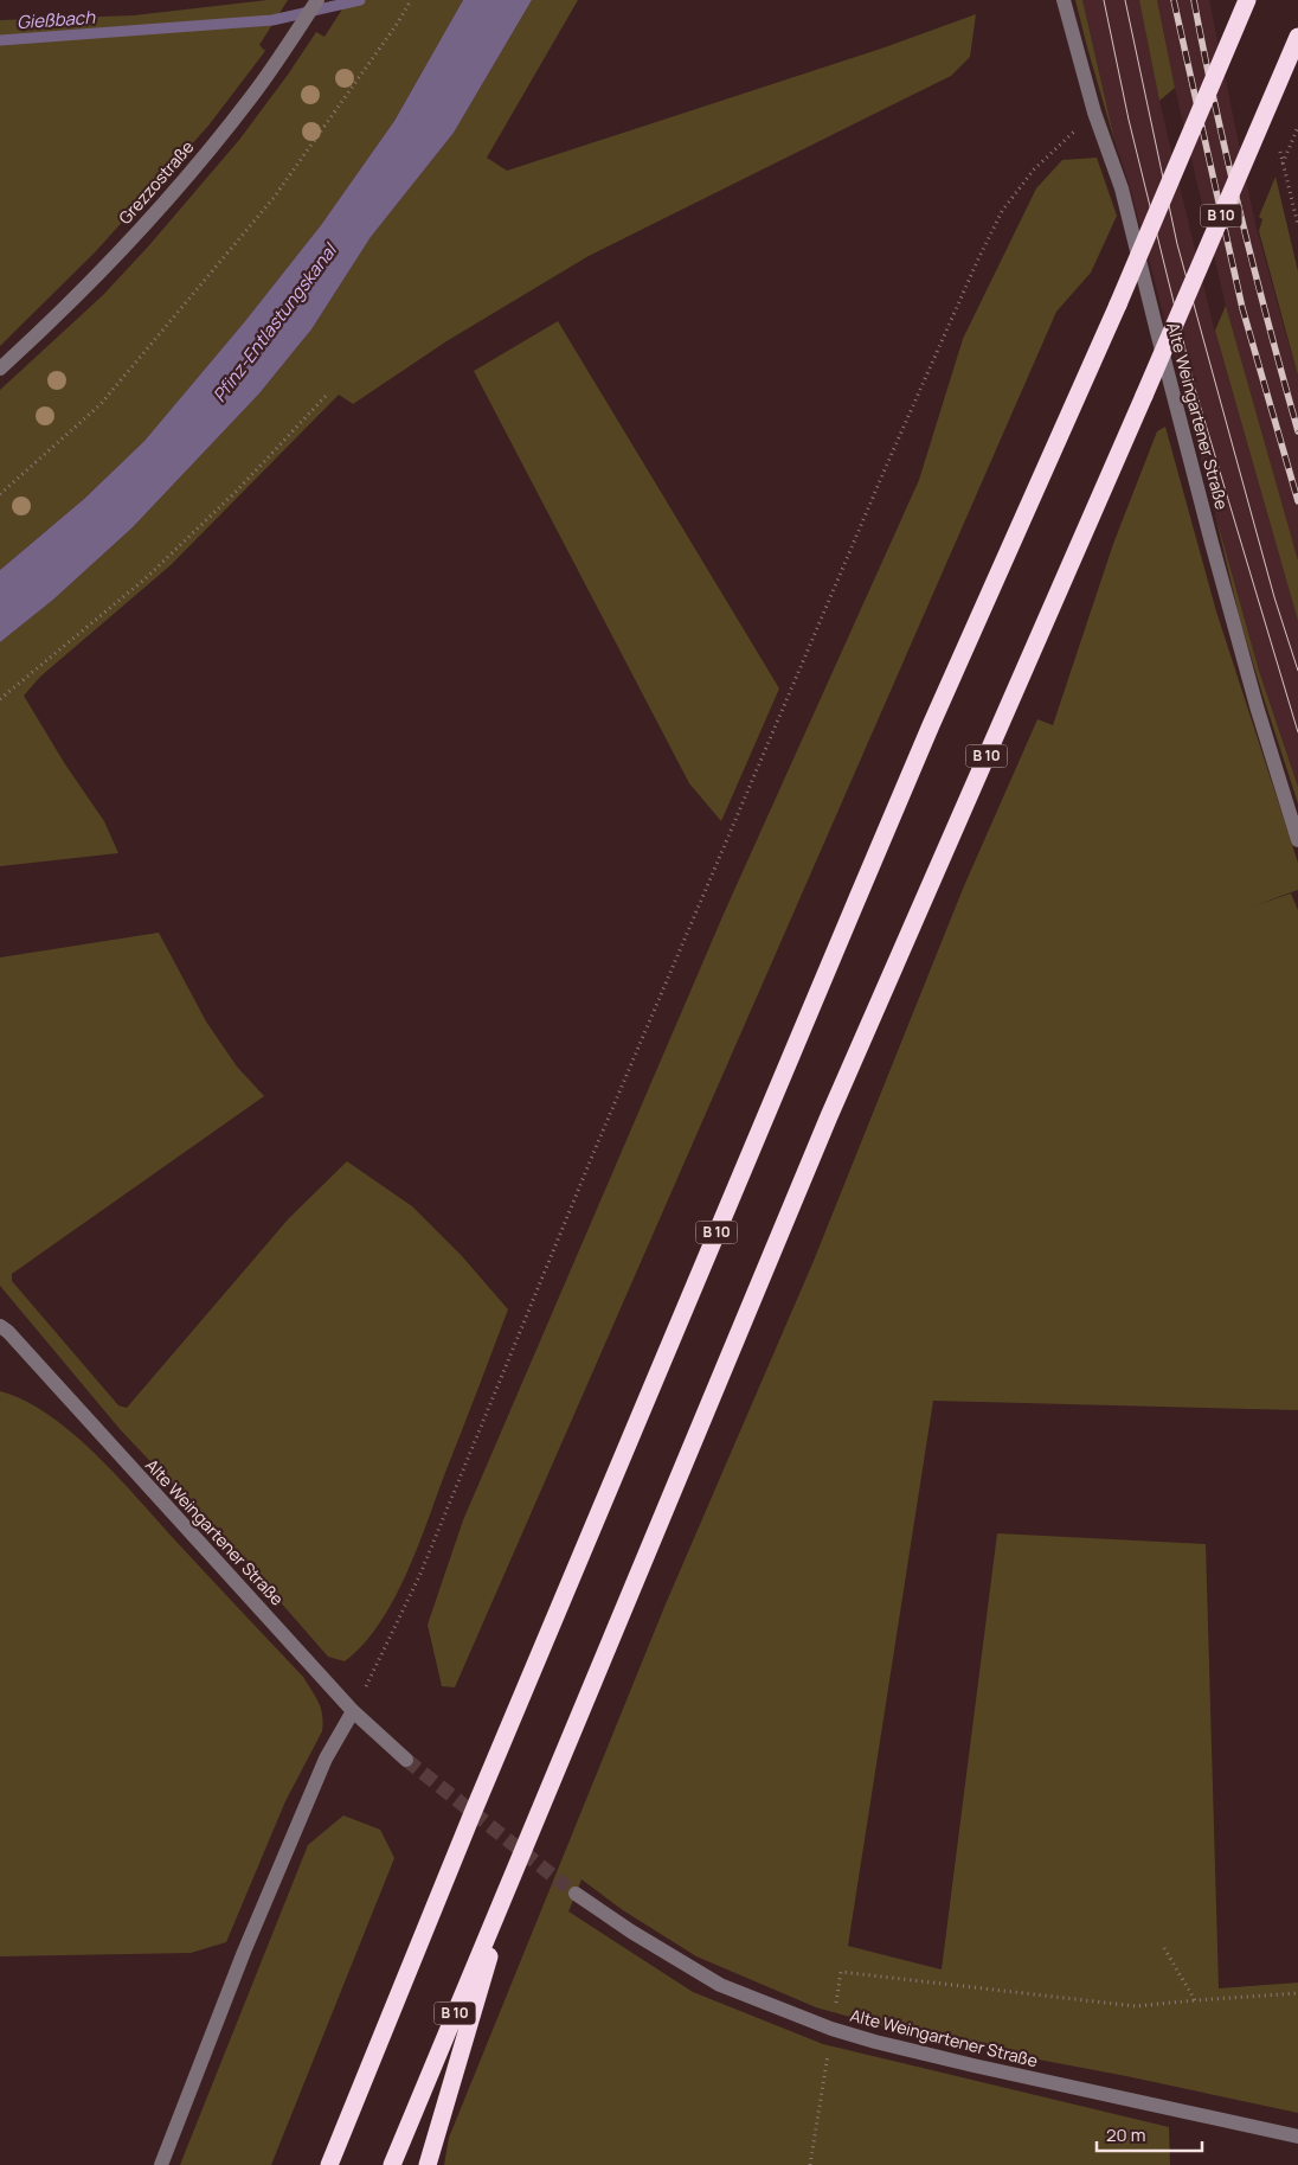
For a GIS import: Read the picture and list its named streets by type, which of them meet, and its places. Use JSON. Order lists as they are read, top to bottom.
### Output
{
  "streets": {
    "highway": ["B 10"],
    "street": ["Grezzostraße", "Alte Weingartener Straße"]
  },
  "water": ["Gießbach", "Pfinz-Entlastungskanal"],
  "scale_bar": "20 m"
}
